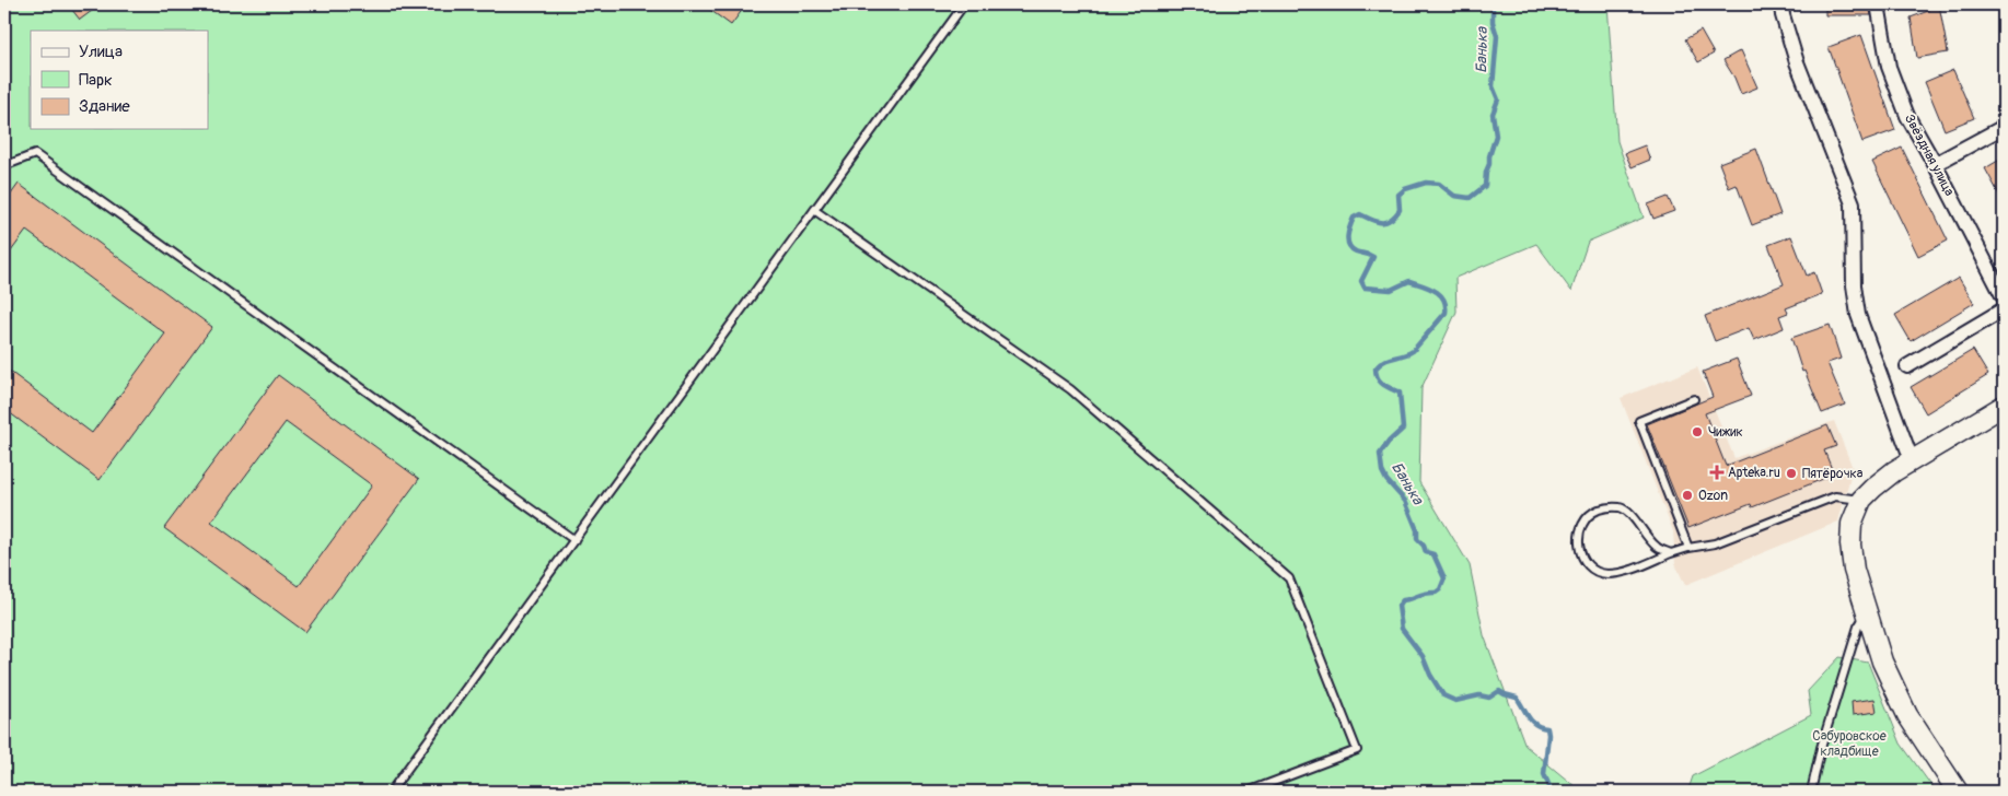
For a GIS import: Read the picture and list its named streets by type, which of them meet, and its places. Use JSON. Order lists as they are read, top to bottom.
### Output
{
  "streets": {
    "street": ["Звёздная улица"]
  },
  "water": ["Банька"],
  "parks": ["Сабуровское кладбище"],
  "places": {
    "other": ["Чижик", "Пятёрочка", "Ozon"],
    "health": ["Apteka.ru"]
  },
  "legend": ["Улица", "Парк", "Здание"]
}
